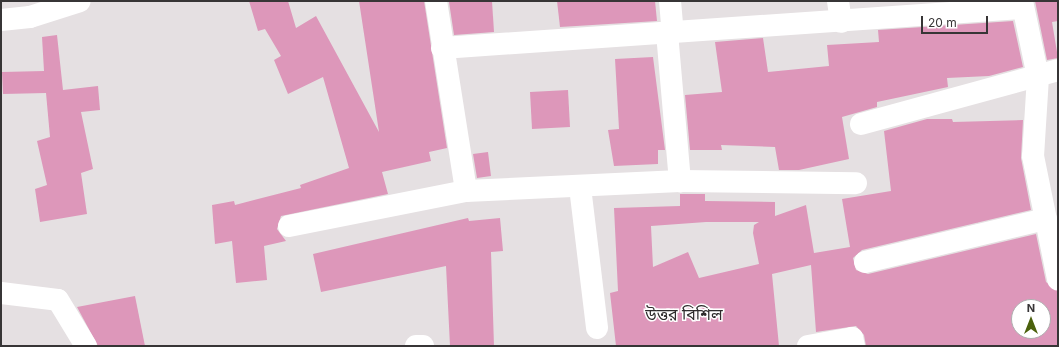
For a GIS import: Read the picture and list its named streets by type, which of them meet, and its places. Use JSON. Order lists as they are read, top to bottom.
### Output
{
  "districts": ["উত্তর বিশিল"],
  "scale_bar": "20 m",
  "north": "top"
}
